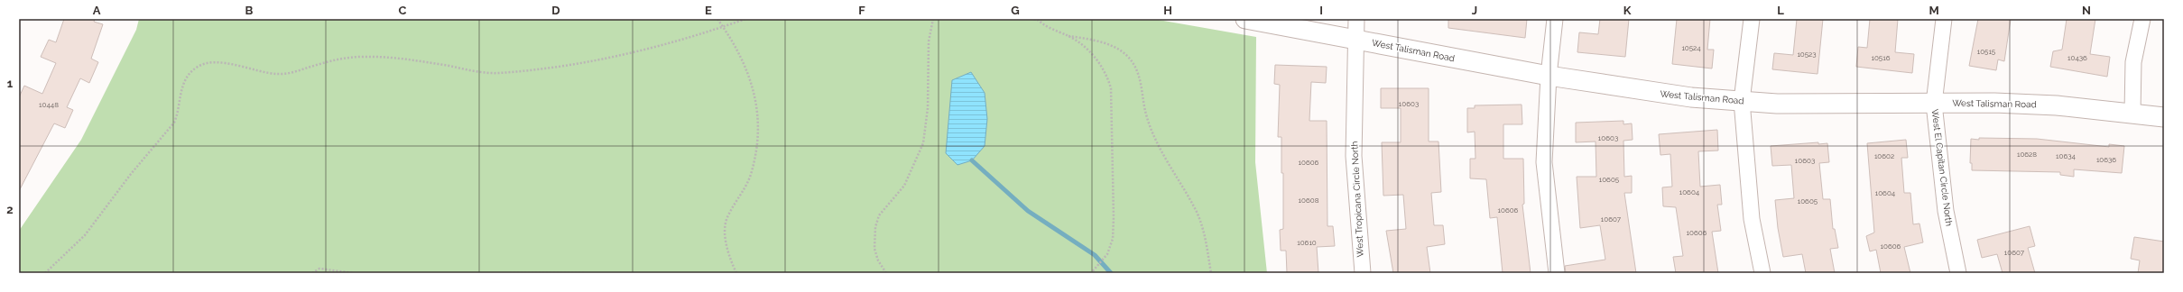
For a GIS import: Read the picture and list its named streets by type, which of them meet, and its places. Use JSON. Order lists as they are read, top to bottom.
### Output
{
  "streets": {
    "street": ["West Talisman Road", "West El Capitan Circle North", "West Tropicana Circle North"]
  },
  "crossings": [
    ["West Talisman Road", "West El Capitan Circle North"],
    ["West Talisman Road", "West Tropicana Circle North"]
  ],
  "house_numbers": [
    "10524",
    "10515",
    "10523",
    "10516",
    "10436",
    "10603",
    "10448",
    "10603",
    "10628",
    "10602",
    "10634",
    "10636",
    "10603",
    "10606",
    "10605",
    "10604",
    "10604",
    "10608",
    "10605",
    "10606",
    "10607",
    "10606",
    "10610",
    "10606",
    "10607"
  ],
  "grid": {
    "columns": [
      "A",
      "B",
      "C",
      "D",
      "E",
      "F",
      "G",
      "H",
      "I",
      "J",
      "K",
      "L",
      "M",
      "N"
    ],
    "rows": ["1", "2"]
  }
}
